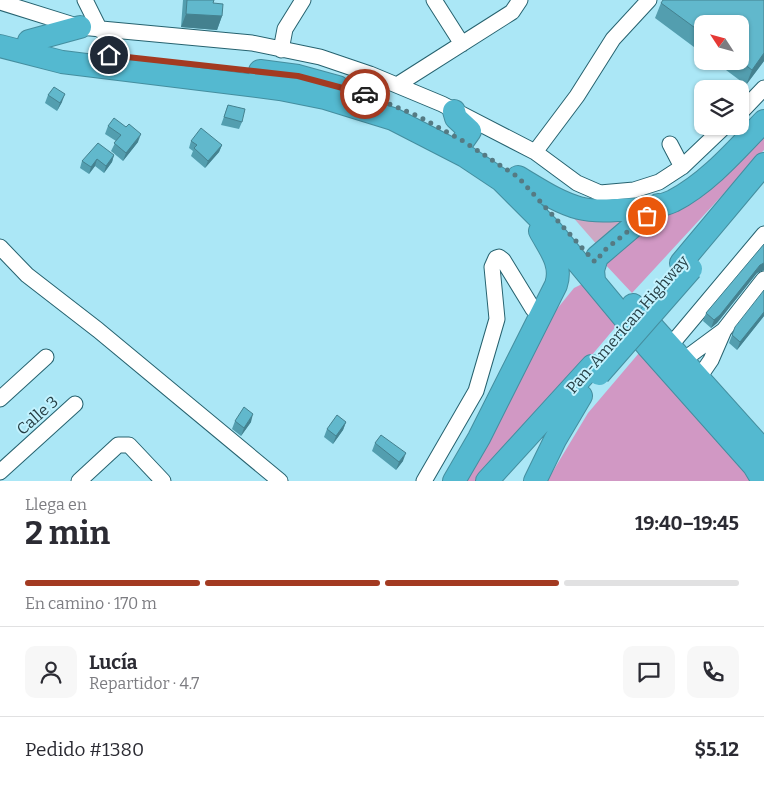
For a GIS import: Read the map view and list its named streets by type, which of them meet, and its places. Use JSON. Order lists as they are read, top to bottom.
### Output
{
  "streets": {
    "highway": ["Pan-American Highway"],
    "street": ["Calle 3"]
  },
  "north": "top left",
  "page": {
    "heading": ["2 min", "Llega en", "19:40–19:45"],
    "panel": [
      "Lucía",
      "Repartidor · 4.7",
      "Pedido #1380",
      "$5.12"
    ],
    "bar": "En camino · 170 m"
  }
}
